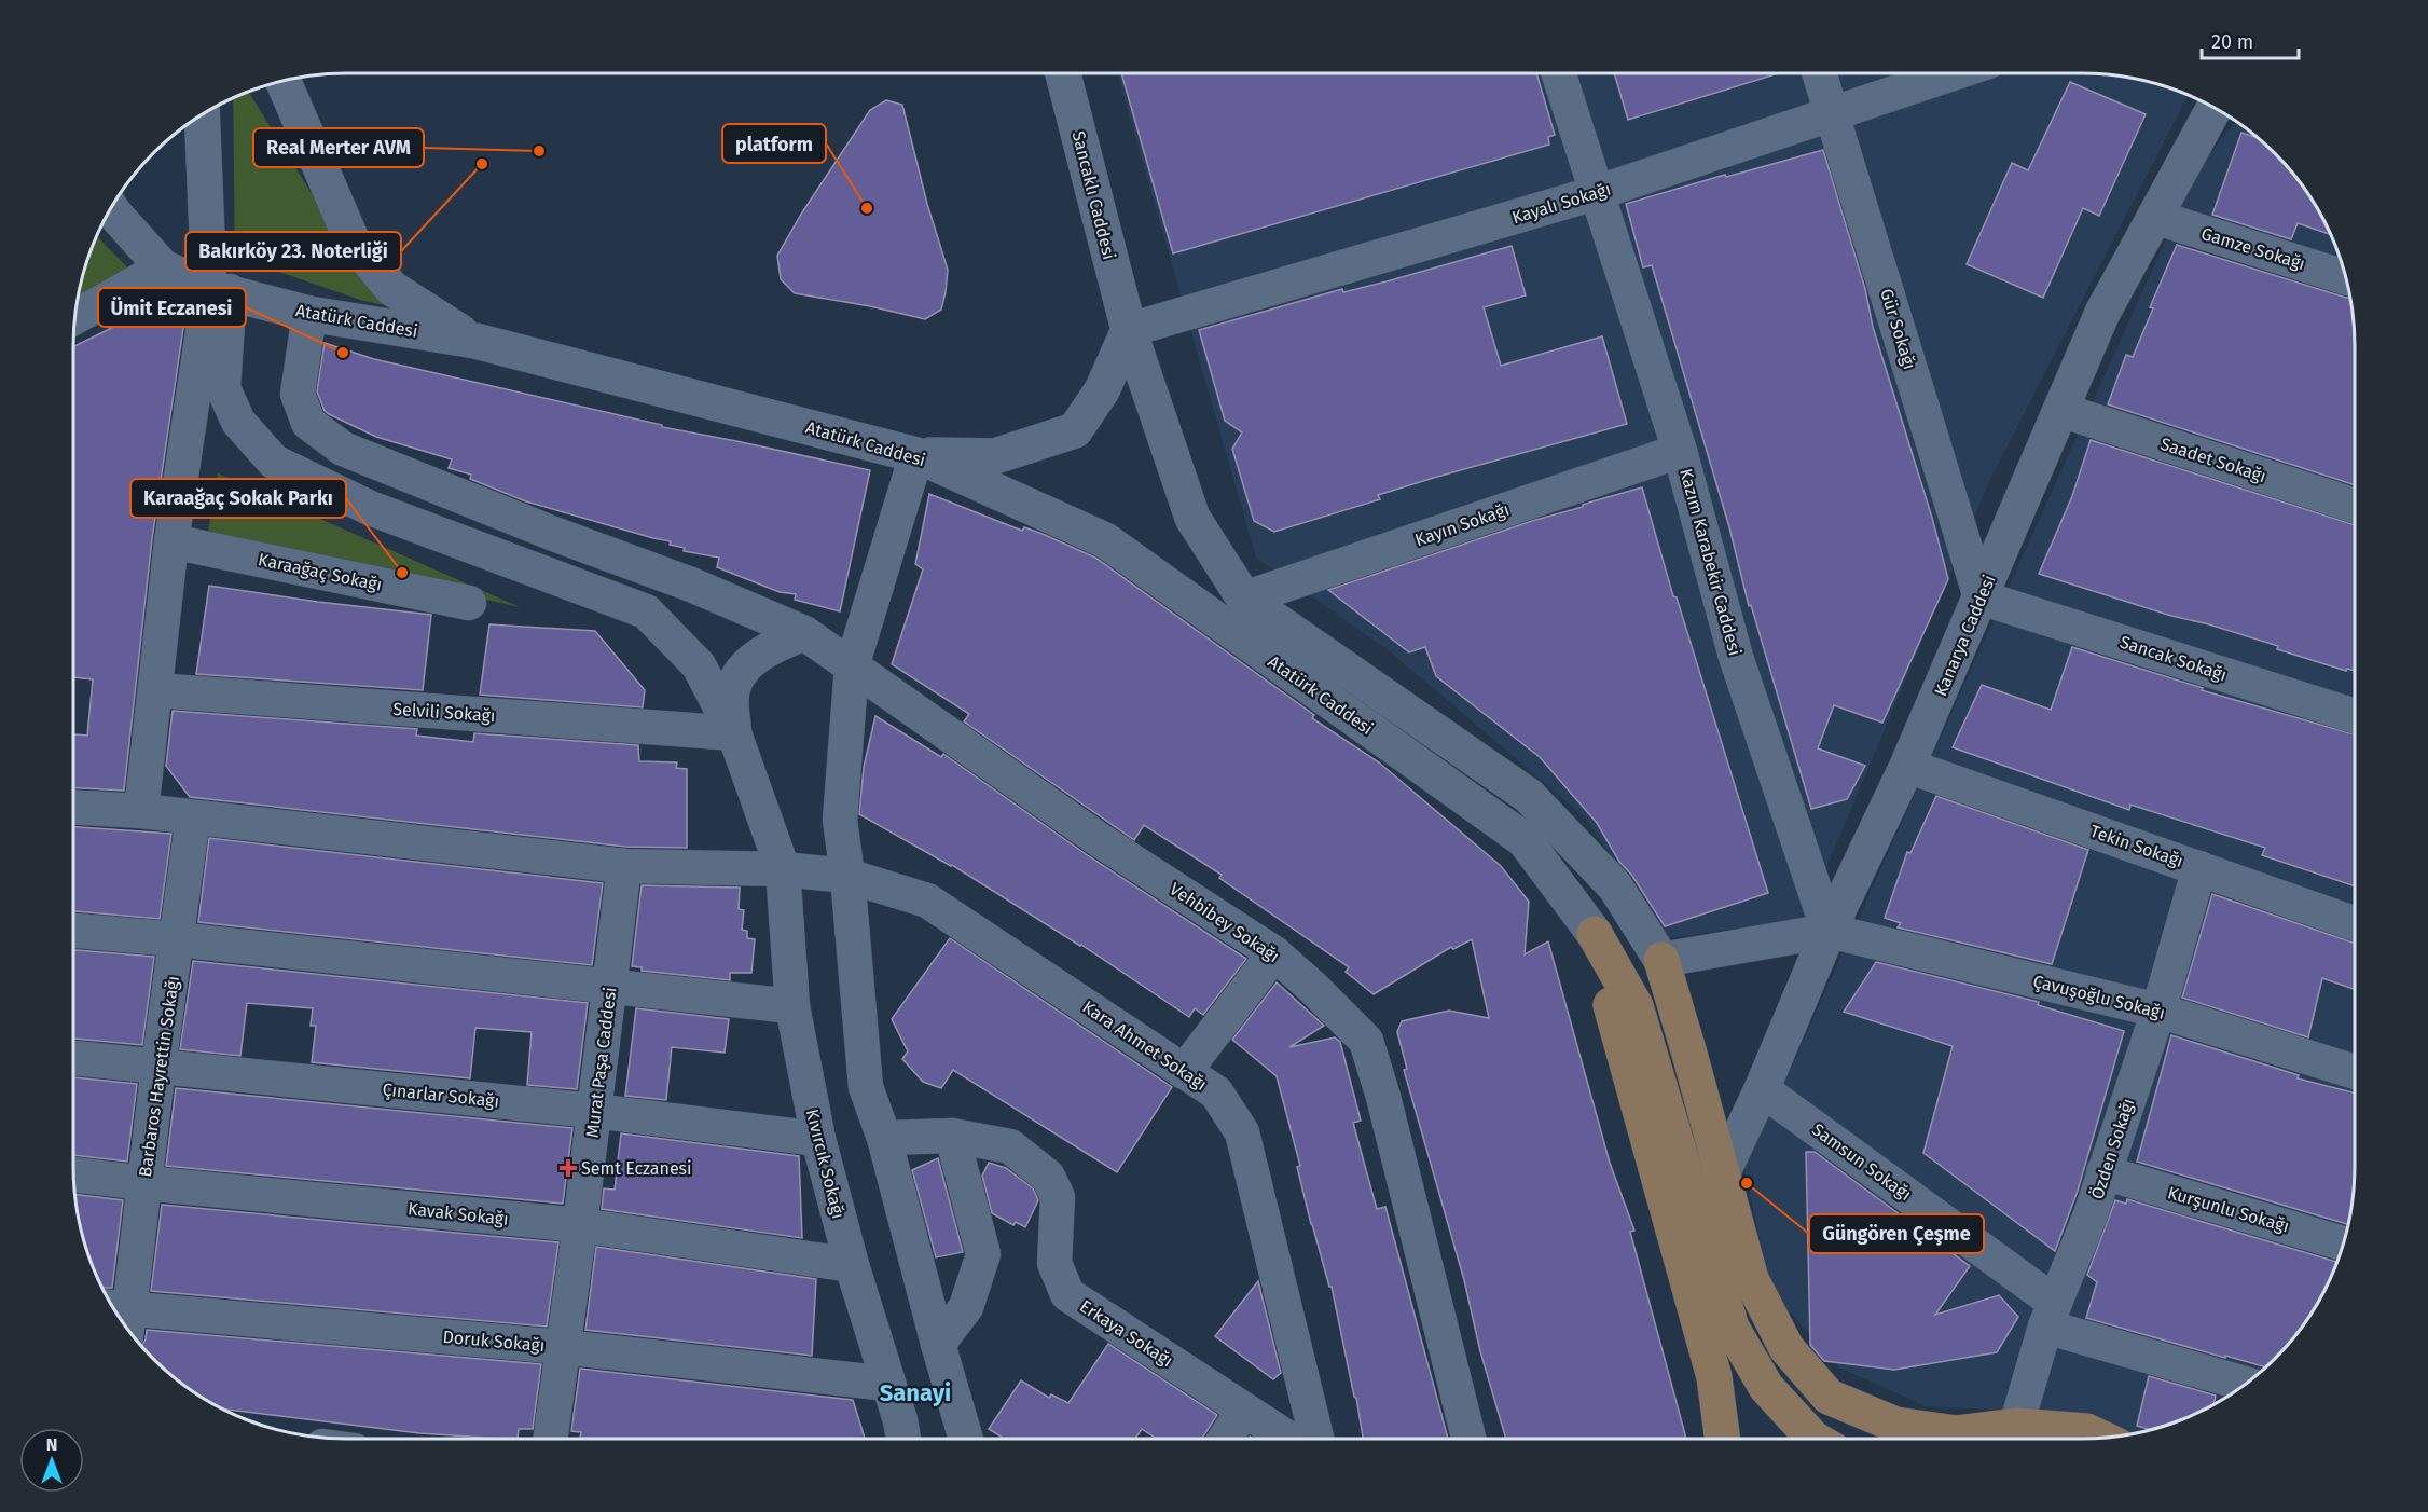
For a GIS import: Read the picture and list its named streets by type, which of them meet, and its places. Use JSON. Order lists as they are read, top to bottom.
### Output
{
  "streets": {
    "main road": ["Sancaklı Caddesi", "Atatürk Caddesi", "Kanarya Caddesi"],
    "street": [
      "Kayalı Sokağı",
      "Gamze Sokağı",
      "Gür Sokağı",
      "Saadet Sokağı",
      "Kayın Sokağı",
      "Kazım Karabekir Caddesi",
      "Karaağaç Sokağı",
      "Sancak Sokağı",
      "Selvili Sokağı",
      "Tekin Sokağı",
      "Vehbibey Sokağı",
      "Çavuşoğlu Sokağı",
      "Kara Ahmet Sokağı",
      "Murat Paşa Caddesi",
      "Barbaros Hayrettin Sokağı",
      "Çınarlar Sokağı",
      "Özden Sokağı",
      "Samsun Sokağı",
      "Kıvırcık Sokağı",
      "Kurşunlu Sokağı",
      "Kavak Sokağı",
      "Erkaya Sokağı",
      "Doruk Sokağı"
    ]
  },
  "crossings": [
    ["Sancaklı Caddesi", "Kayalı Sokağı"],
    ["Sancaklı Caddesi", "Atatürk Caddesi"],
    ["Sancaklı Caddesi", "Kayın Sokağı"],
    ["Kayalı Sokağı", "Gür Sokağı"],
    ["Kayalı Sokağı", "Kazım Karabekir Caddesi"],
    ["Gamze Sokağı", "Kanarya Caddesi"],
    ["Atatürk Caddesi", "Kayın Sokağı"],
    ["Atatürk Caddesi", "Vehbibey Sokağı"],
    ["Gür Sokağı", "Kanarya Caddesi"],
    ["Gür Sokağı", "Sancak Sokağı"],
    ["Saadet Sokağı", "Kanarya Caddesi"],
    ["Kayın Sokağı", "Kazım Karabekir Caddesi"],
    ["Kazım Karabekir Caddesi", "Kanarya Caddesi"],
    ["Kazım Karabekir Caddesi", "Çavuşoğlu Sokağı"],
    ["Kanarya Caddesi", "Sancak Sokağı"],
    ["Kanarya Caddesi", "Tekin Sokağı"],
    ["Kanarya Caddesi", "Çavuşoğlu Sokağı"],
    ["Kanarya Caddesi", "Samsun Sokağı"],
    ["Selvili Sokağı", "Kıvırcık Sokağı"],
    ["Tekin Sokağı", "Özden Sokağı"],
    ["Çavuşoğlu Sokağı", "Özden Sokağı"],
    ["Kara Ahmet Sokağı", "Murat Paşa Caddesi"],
    ["Kara Ahmet Sokağı", "Barbaros Hayrettin Sokağı"],
    ["Kara Ahmet Sokağı", "Kıvırcık Sokağı"],
    ["Murat Paşa Caddesi", "Çınarlar Sokağı"],
    ["Murat Paşa Caddesi", "Kavak Sokağı"],
    ["Murat Paşa Caddesi", "Doruk Sokağı"],
    ["Barbaros Hayrettin Sokağı", "Çınarlar Sokağı"],
    ["Barbaros Hayrettin Sokağı", "Kavak Sokağı"],
    ["Barbaros Hayrettin Sokağı", "Doruk Sokağı"],
    ["Çınarlar Sokağı", "Kıvırcık Sokağı"],
    ["Özden Sokağı", "Samsun Sokağı"],
    ["Özden Sokağı", "Kurşunlu Sokağı"],
    ["Kıvırcık Sokağı", "Kavak Sokağı"],
    ["Kıvırcık Sokağı", "Doruk Sokağı"]
  ],
  "districts": ["Sanayi"],
  "places": {
    "other": [
      "Real Merter AVM",
      "Bakırköy 23. Noterliği",
      "platform",
      "Ümit Eczanesi",
      "Karaağaç Sokak Parkı",
      "Güngören Çeşme"
    ],
    "health": ["Semt Eczanesi"]
  },
  "scale_bar": "20 m",
  "north": "top"
}
